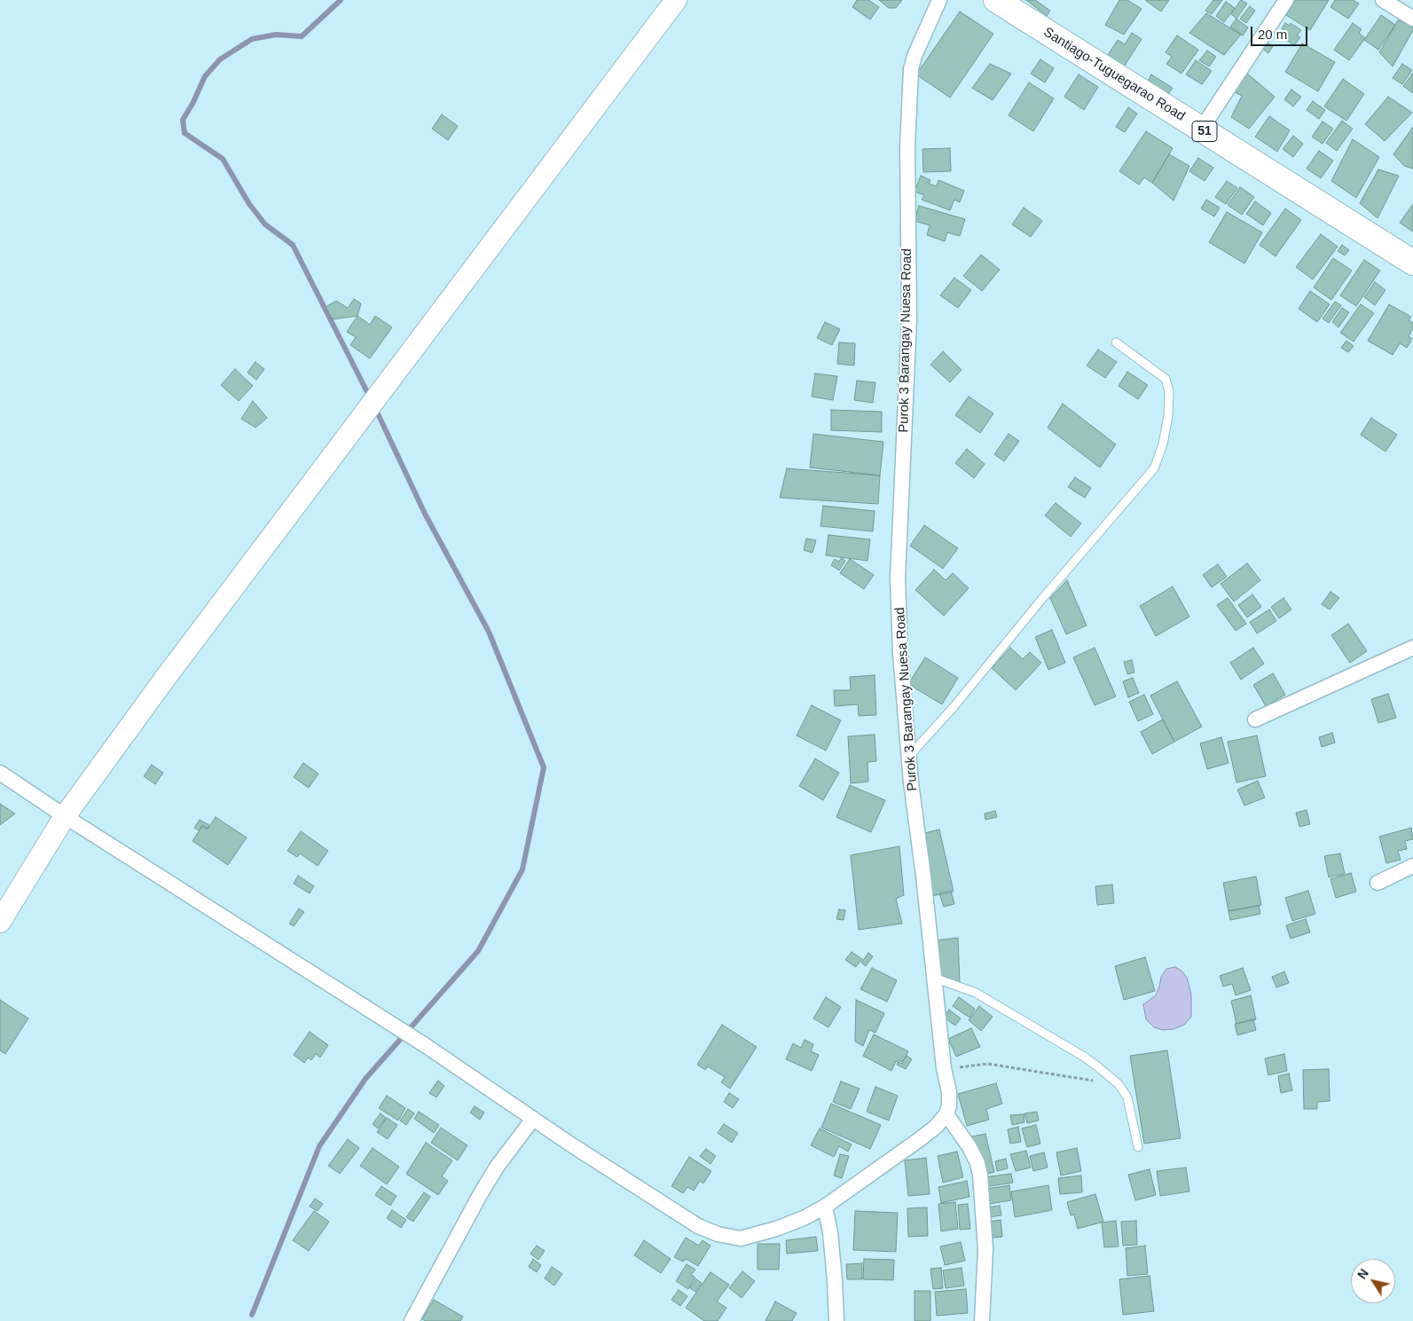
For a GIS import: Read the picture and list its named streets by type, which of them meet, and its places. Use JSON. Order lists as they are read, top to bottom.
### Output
{
  "streets": {
    "highway": ["Santiago-Tuguegarao Road", "51"],
    "street": ["Purok 3 Barangay Nuesa Road"]
  },
  "scale_bar": "20 m",
  "north": "top left"
}
